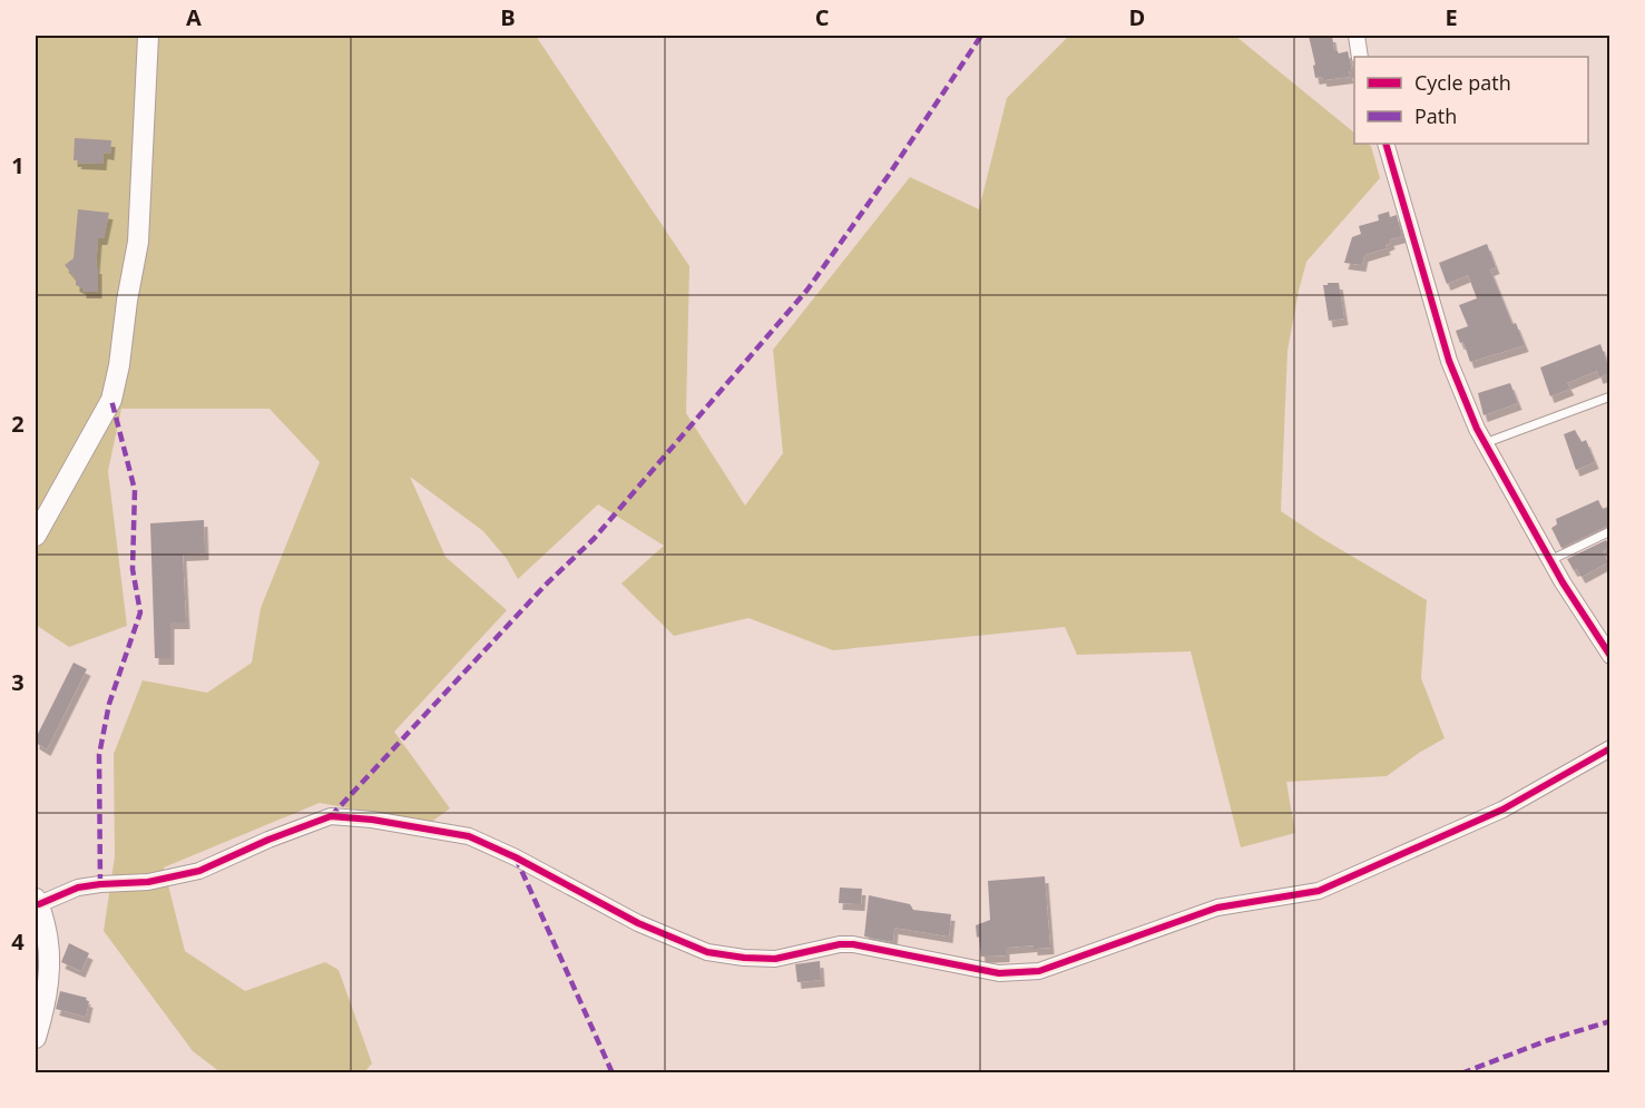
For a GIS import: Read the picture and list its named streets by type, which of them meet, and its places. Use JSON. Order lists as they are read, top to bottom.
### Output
{
  "legend": ["Cycle path", "Path"],
  "grid": {
    "columns": [
      "A",
      "B",
      "C",
      "D",
      "E"
    ],
    "rows": [
      "1",
      "2",
      "3",
      "4"
    ]
  }
}
